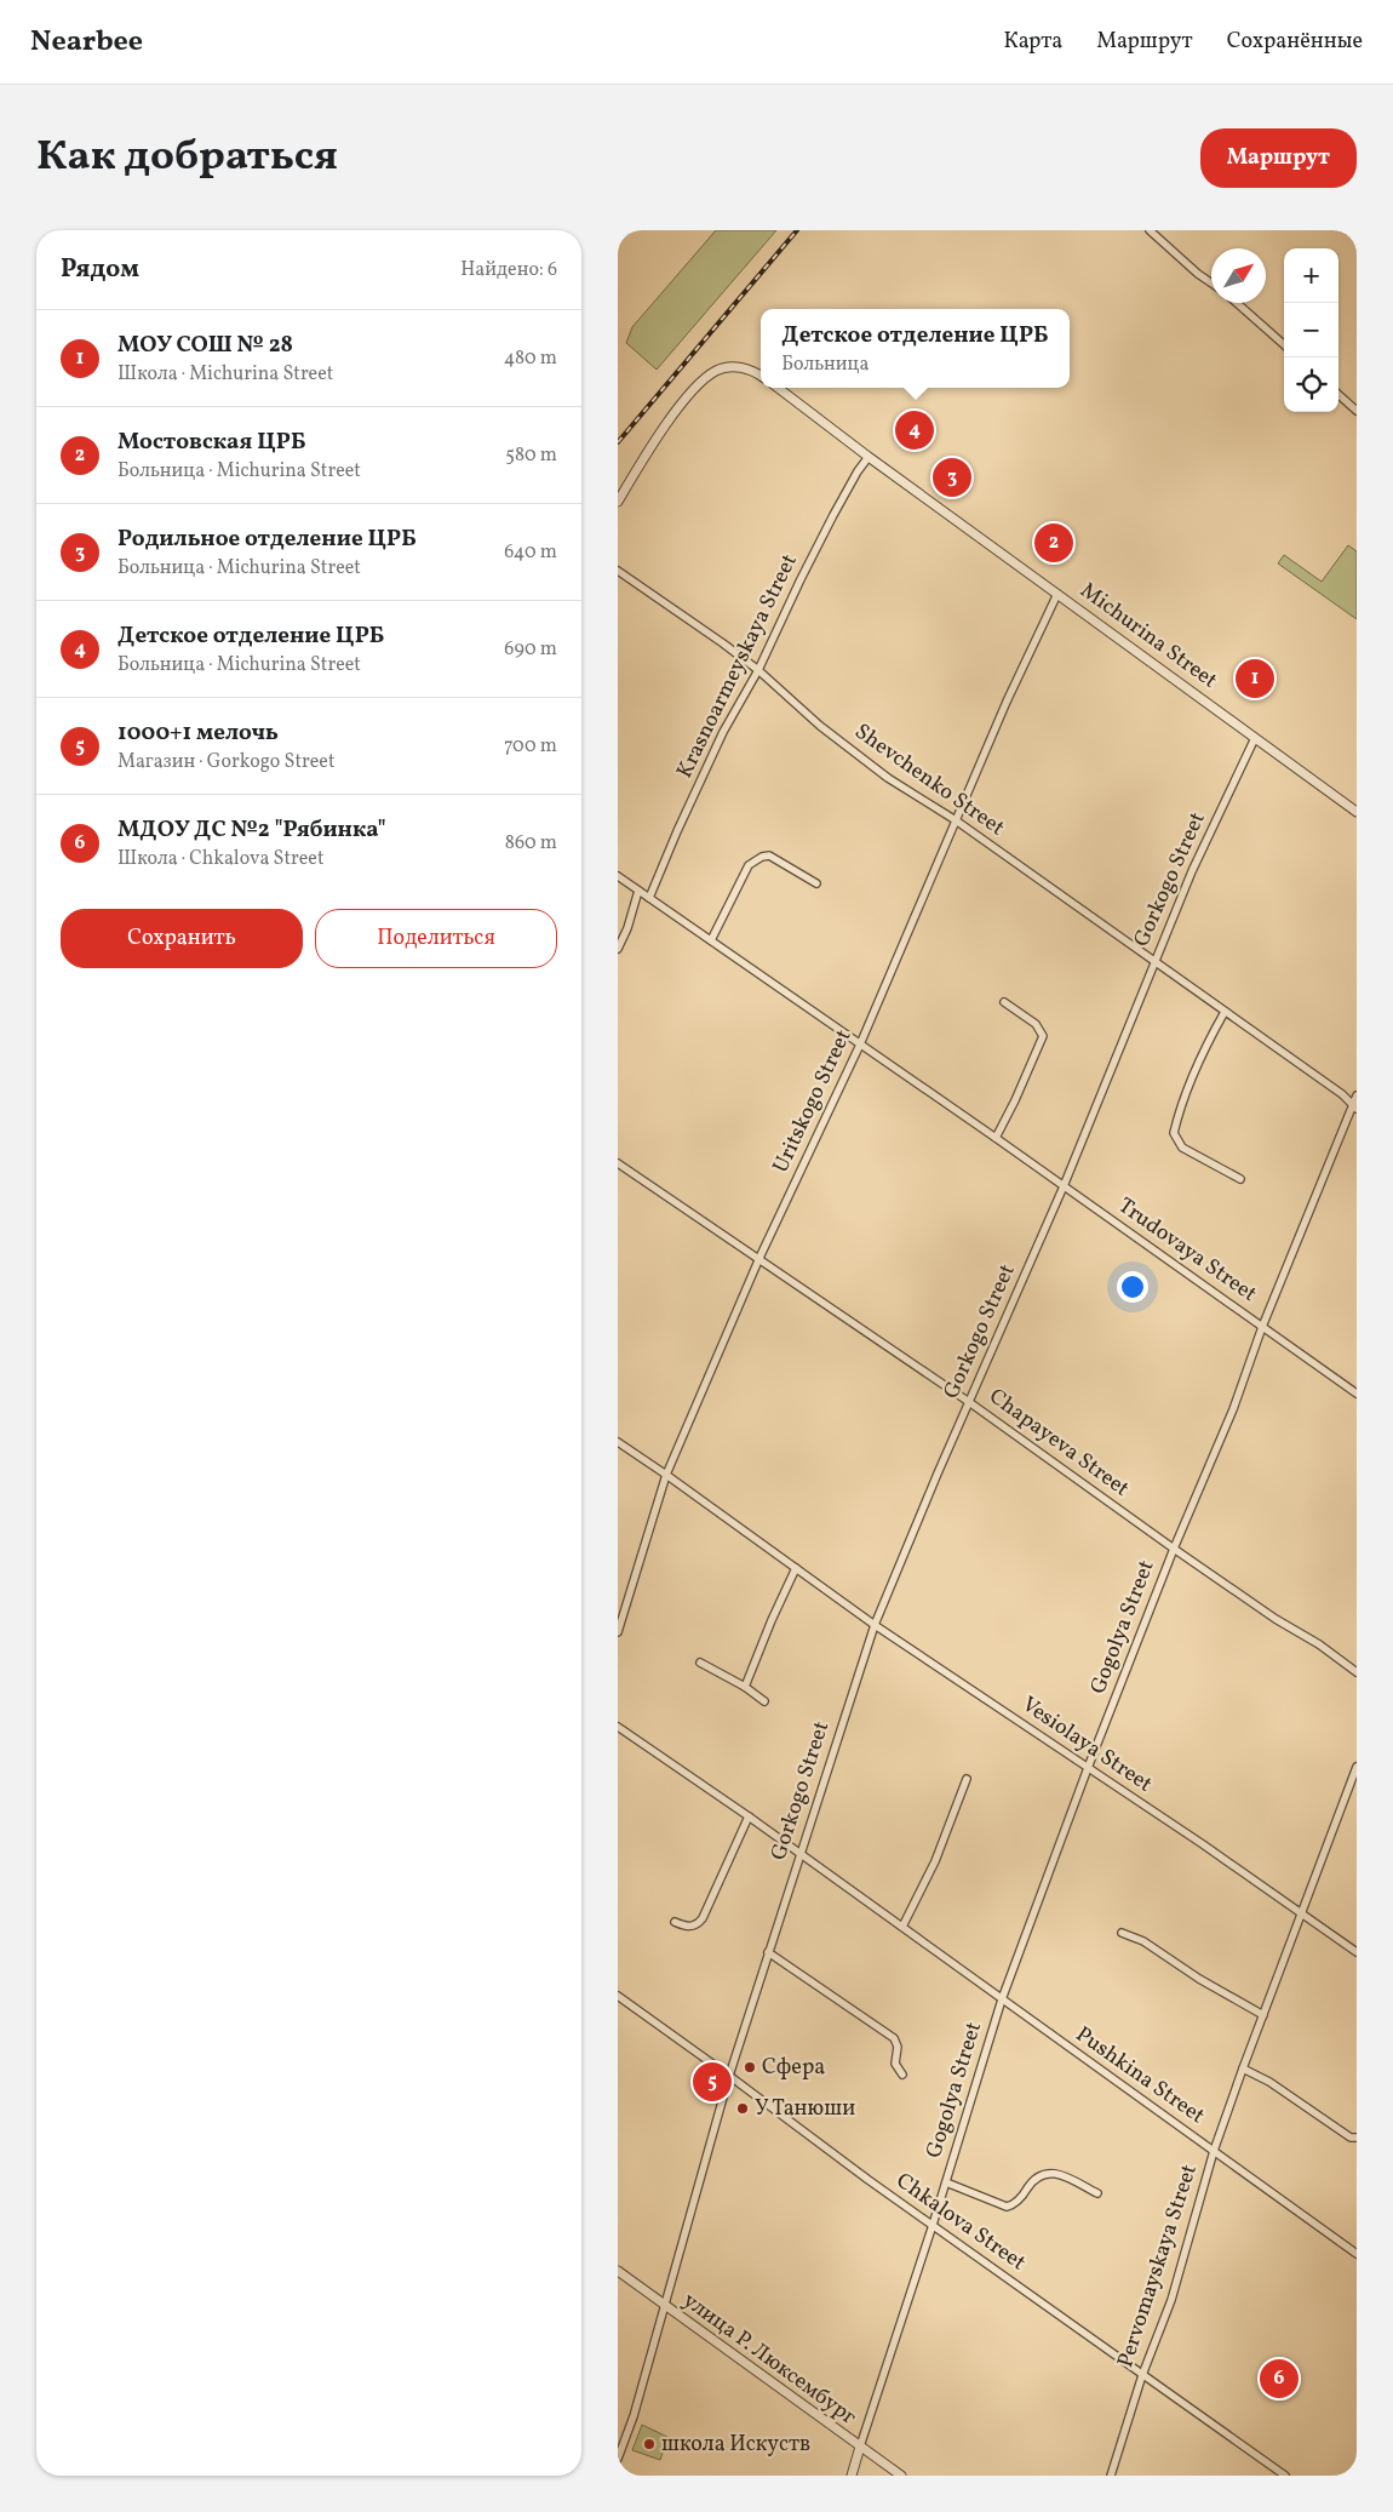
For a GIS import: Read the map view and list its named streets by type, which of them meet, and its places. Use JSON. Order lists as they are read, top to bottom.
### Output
{
  "streets": {
    "street": [
      "Michurina Street",
      "Krasnoarmeyskaya Street",
      "Shevchenko Street",
      "Gorkogo Street",
      "Uritskogo Street",
      "Trudovaya Street",
      "Chapayeva Street",
      "Gogolya Street",
      "Vesiolaya Street",
      "Pushkina Street",
      "Chkalova Street",
      "Pervomayskaya Street",
      "улица Р. Люксембург"
    ]
  },
  "crossings": [
    ["Michurina Street", "Krasnoarmeyskaya Street"],
    ["Michurina Street", "Gorkogo Street"],
    ["Michurina Street", "Uritskogo Street"],
    ["Krasnoarmeyskaya Street", "Shevchenko Street"],
    ["Krasnoarmeyskaya Street", "Trudovaya Street"],
    ["Shevchenko Street", "Gorkogo Street"],
    ["Shevchenko Street", "Uritskogo Street"],
    ["Shevchenko Street", "Gogolya Street"],
    ["Gorkogo Street", "Trudovaya Street"],
    ["Gorkogo Street", "Chapayeva Street"],
    ["Gorkogo Street", "Vesiolaya Street"],
    ["Gorkogo Street", "Pushkina Street"],
    ["Gorkogo Street", "Chkalova Street"],
    ["Gorkogo Street", "улица Р. Люксембург"],
    ["Uritskogo Street", "Trudovaya Street"],
    ["Uritskogo Street", "Chapayeva Street"],
    ["Uritskogo Street", "Vesiolaya Street"],
    ["Trudovaya Street", "Gogolya Street"],
    ["Chapayeva Street", "Gogolya Street"],
    ["Gogolya Street", "Vesiolaya Street"],
    ["Gogolya Street", "Pushkina Street"],
    ["Gogolya Street", "Chkalova Street"],
    ["Gogolya Street", "улица Р. Люксембург"],
    ["Vesiolaya Street", "Pervomayskaya Street"],
    ["Pushkina Street", "Pervomayskaya Street"],
    ["Chkalova Street", "Pervomayskaya Street"]
  ],
  "places": ["Сфера", "У Танюши", "школа Искуств"],
  "north": "top right",
  "page": {
    "header": "Nearbee",
    "nav": ["Карта", "Маршрут", "Сохранённые"],
    "title": "Как добраться",
    "buttons": [
      "Маршрут",
      ["Сохранить", "Поделиться"]
    ],
    "heading": ["Рядом", "Найдено: 6"],
    "map_buttons": ["+", "−"],
    "list": [
      {
        "mark": "1",
        "name": "МОУ СОШ № 28",
        "note": "Школа · Michurina Street",
        "value": "480 m"
      },
      {
        "mark": "2",
        "name": "Мостовская ЦРБ",
        "note": "Больница · Michurina Street",
        "value": "580 m"
      },
      {
        "mark": "3",
        "name": "Родильное отделение ЦРБ",
        "note": "Больница · Michurina Street",
        "value": "640 m"
      },
      {
        "mark": "4",
        "name": "Детское отделение ЦРБ",
        "note": "Больница · Michurina Street",
        "value": "690 m"
      },
      {
        "mark": "5",
        "name": "1000+1 мелочь",
        "note": "Магазин · Gorkogo Street",
        "value": "700 m"
      },
      {
        "mark": "6",
        "name": "МДОУ ДС №2 \"Рябинка\"",
        "note": "Школа · Chkalova Street",
        "value": "860 m"
      }
    ],
    "popup": ["Детское отделение ЦРБ", "Больница"],
    "pins": [
      "4",
      "3",
      "2",
      "1",
      "5",
      "6"
    ]
  }
}
